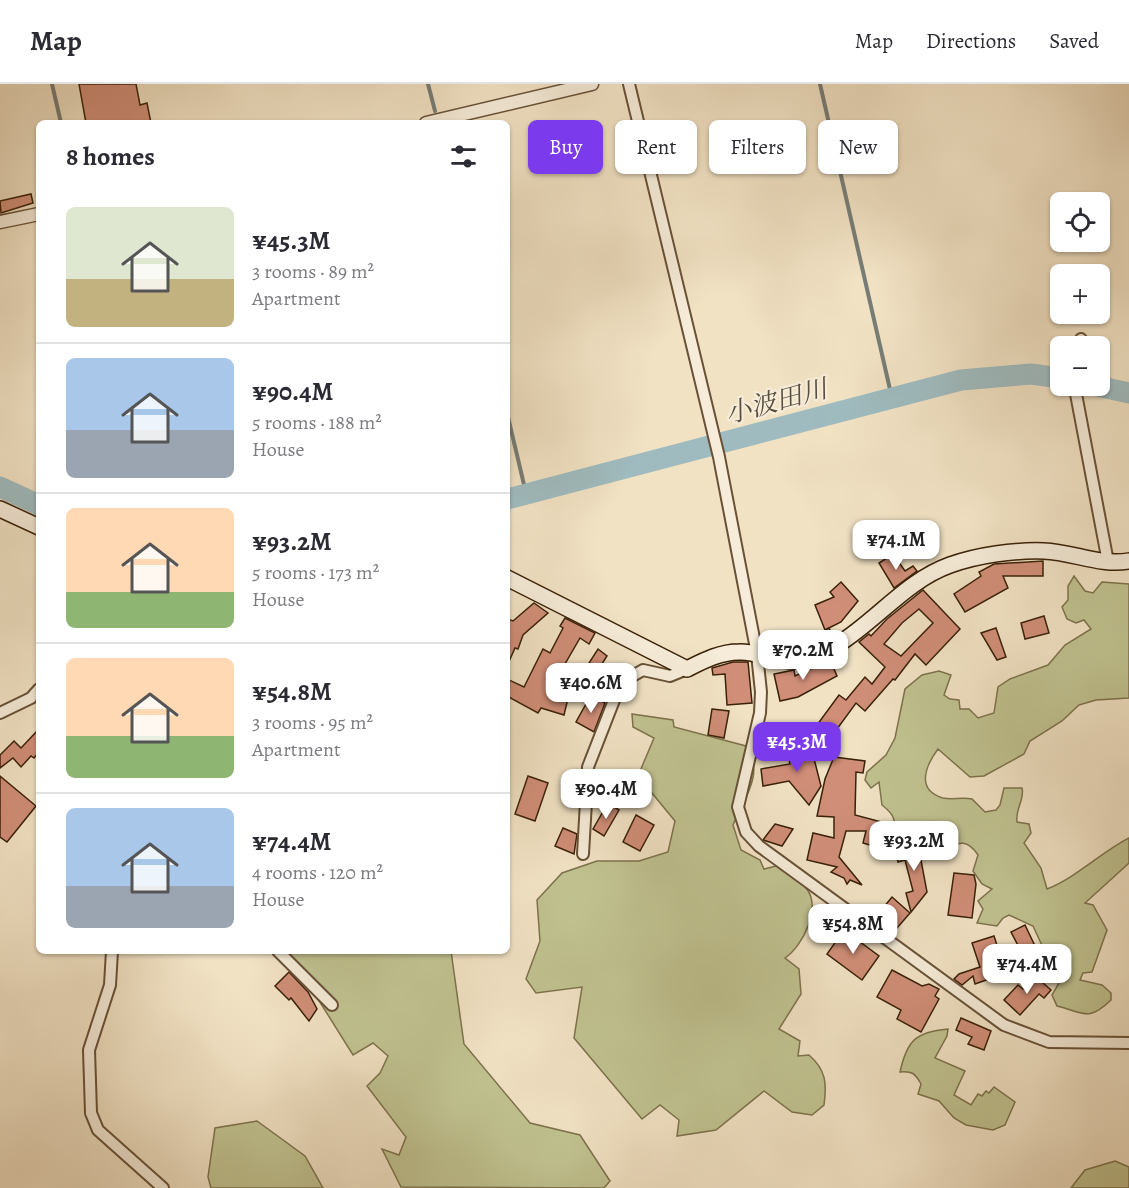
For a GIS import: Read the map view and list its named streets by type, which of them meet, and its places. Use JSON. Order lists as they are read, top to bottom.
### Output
{
  "water": ["小波田川"],
  "page": {
    "header": "Map",
    "nav": ["Map", "Directions", "Saved"],
    "chip": [
      "Buy",
      "Rent",
      "Filters",
      "New"
    ],
    "heading": "8 homes",
    "map_buttons": ["+", "−"],
    "list": [
      {
        "name": "¥45.3M",
        "note": "3 rooms · 89 m² · Apartment"
      },
      {
        "name": "¥90.4M",
        "note": "5 rooms · 188 m² · House"
      },
      {
        "name": "¥93.2M",
        "note": "5 rooms · 173 m² · House"
      },
      {
        "name": "¥54.8M",
        "note": "3 rooms · 95 m² · Apartment"
      },
      {
        "name": "¥74.4M",
        "note": "4 rooms · 120 m² · House"
      }
    ],
    "price": [
      "¥74.1M",
      "¥70.2M",
      "¥40.6M",
      "¥45.3M",
      "¥90.4M",
      "¥93.2M",
      "¥54.8M",
      "¥74.4M"
    ]
  }
}
